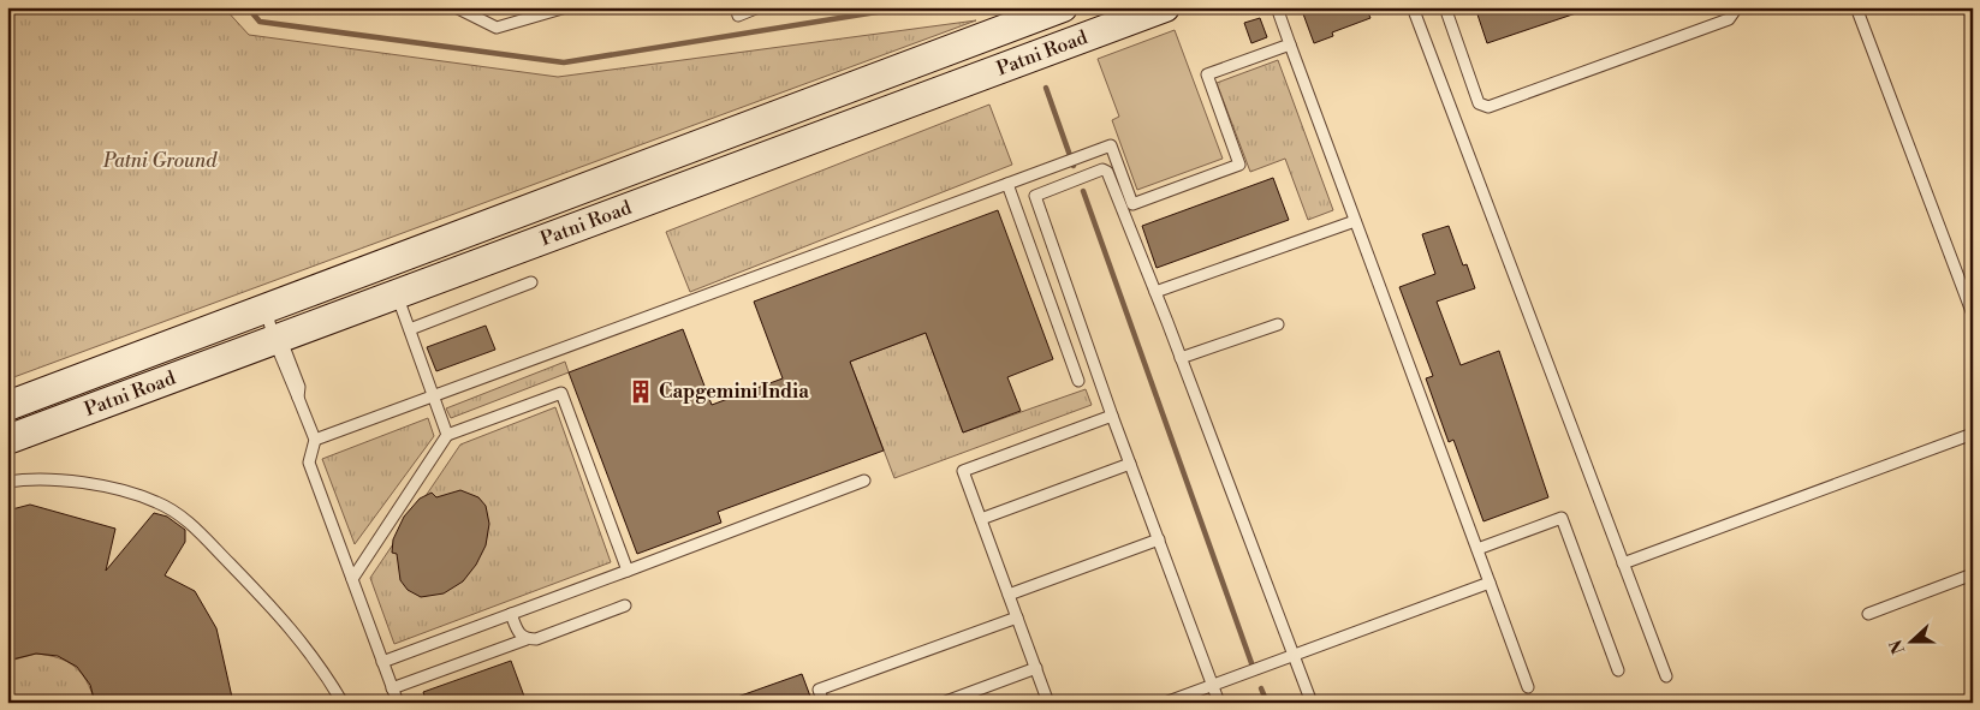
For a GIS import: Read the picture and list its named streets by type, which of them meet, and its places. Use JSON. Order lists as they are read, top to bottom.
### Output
{
  "streets": {
    "main road": ["Patni Road"]
  },
  "parks": ["Patni Ground"],
  "places": {
    "building": ["Capgemini India"]
  },
  "north": "left"
}
